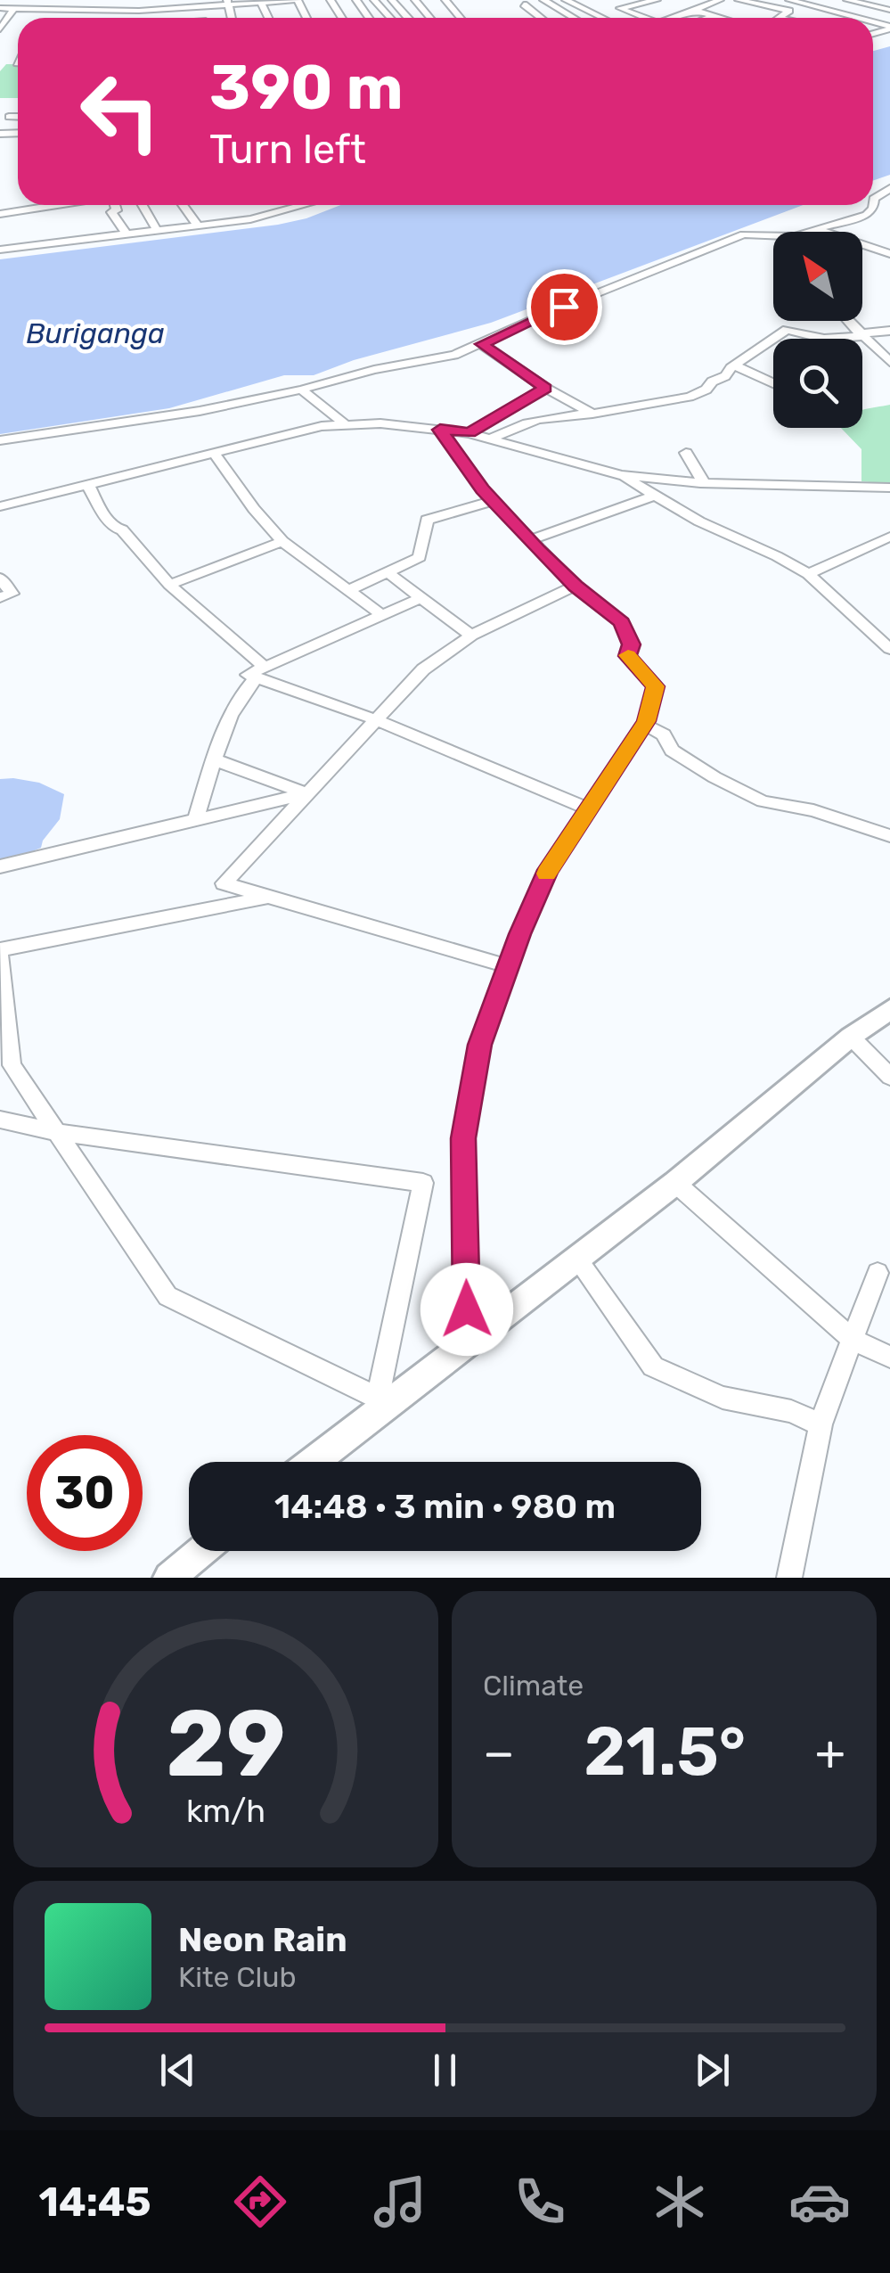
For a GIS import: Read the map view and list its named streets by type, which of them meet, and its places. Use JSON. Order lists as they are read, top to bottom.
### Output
{
  "water": ["Buriganga"],
  "north": "top left",
  "page": {
    "turn": ["390 m", "Turn left"],
    "limit": "30",
    "trip": "14:48 · 3 min · 980 m",
    "tile": "Climate",
    "heat": ["−", "21.5°", "+"],
    "song": ["Neon Rain", "Kite Club"],
    "tabs": "14:45",
    "gauge": ["29", "km/h"]
  }
}
